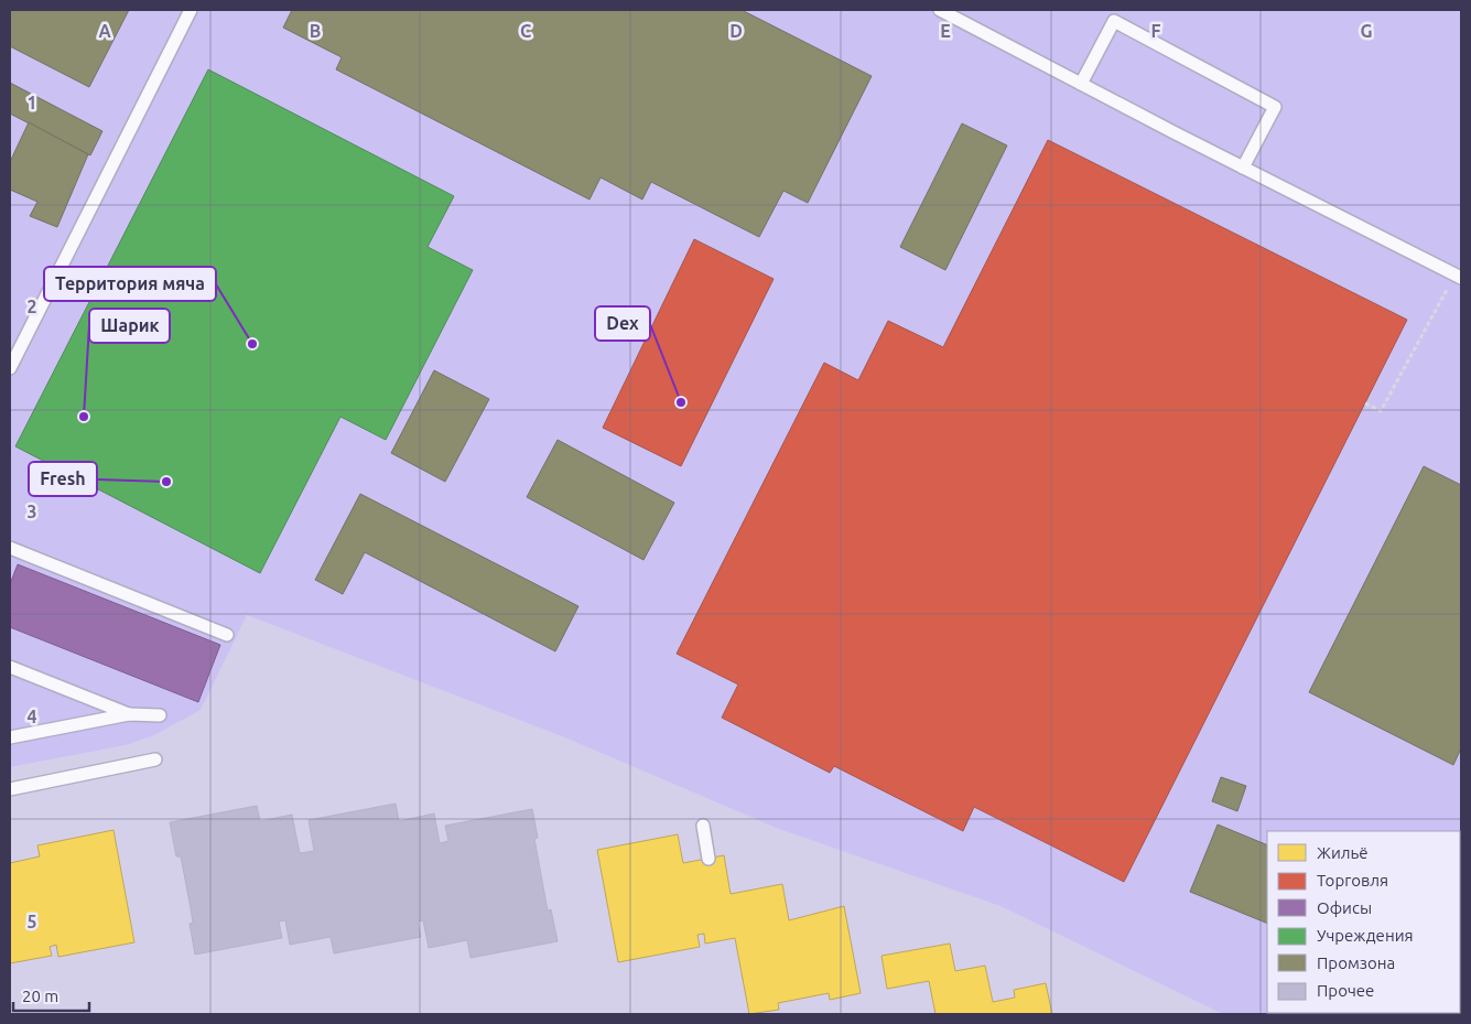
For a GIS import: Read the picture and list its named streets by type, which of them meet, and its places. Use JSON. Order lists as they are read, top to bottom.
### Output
{
  "places": [
    "Территория мяча",
    "Dex",
    "Шарик",
    "Fresh"
  ],
  "legend": [
    "Жильё",
    "Торговля",
    "Офисы",
    "Учреждения",
    "Промзона",
    "Прочее"
  ],
  "scale_bar": "20 m",
  "grid": {
    "columns": [
      "A",
      "B",
      "C",
      "D",
      "E",
      "F",
      "G"
    ],
    "rows": [
      "1",
      "2",
      "3",
      "4",
      "5"
    ]
  }
}
